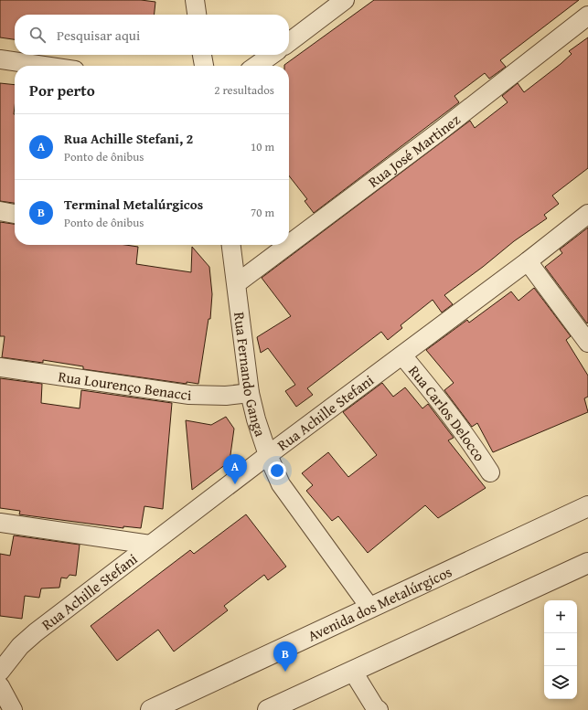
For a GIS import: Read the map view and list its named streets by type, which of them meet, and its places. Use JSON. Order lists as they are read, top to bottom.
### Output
{
  "streets": {
    "street": [
      "Rua José Martinez",
      "Rua Fernando Ganga",
      "Rua Lourenço Benacci",
      "Rua Achille Stefani",
      "Rua Carlos Delocco",
      "Avenida dos Metalúrgicos"
    ]
  },
  "crossings": [
    ["Rua José Martinez", "Rua Fernando Ganga"],
    ["Rua Fernando Ganga", "Rua Lourenço Benacci"],
    ["Rua Fernando Ganga", "Rua Achille Stefani"],
    ["Rua Fernando Ganga", "Avenida dos Metalúrgicos"],
    ["Rua Achille Stefani", "Rua Carlos Delocco"]
  ],
  "page": {
    "search": "Pesquisar aqui",
    "heading": ["Por perto", "2 resultados"],
    "list": [
      {
        "mark": "A",
        "name": "Rua Achille Stefani, 2",
        "note": "Ponto de ônibus",
        "value": "10 m"
      },
      {
        "mark": "B",
        "name": "Terminal Metalúrgicos",
        "note": "Ponto de ônibus",
        "value": "70 m"
      }
    ],
    "pins": ["A", "B"],
    "map_buttons": ["+", "−"]
  }
}
